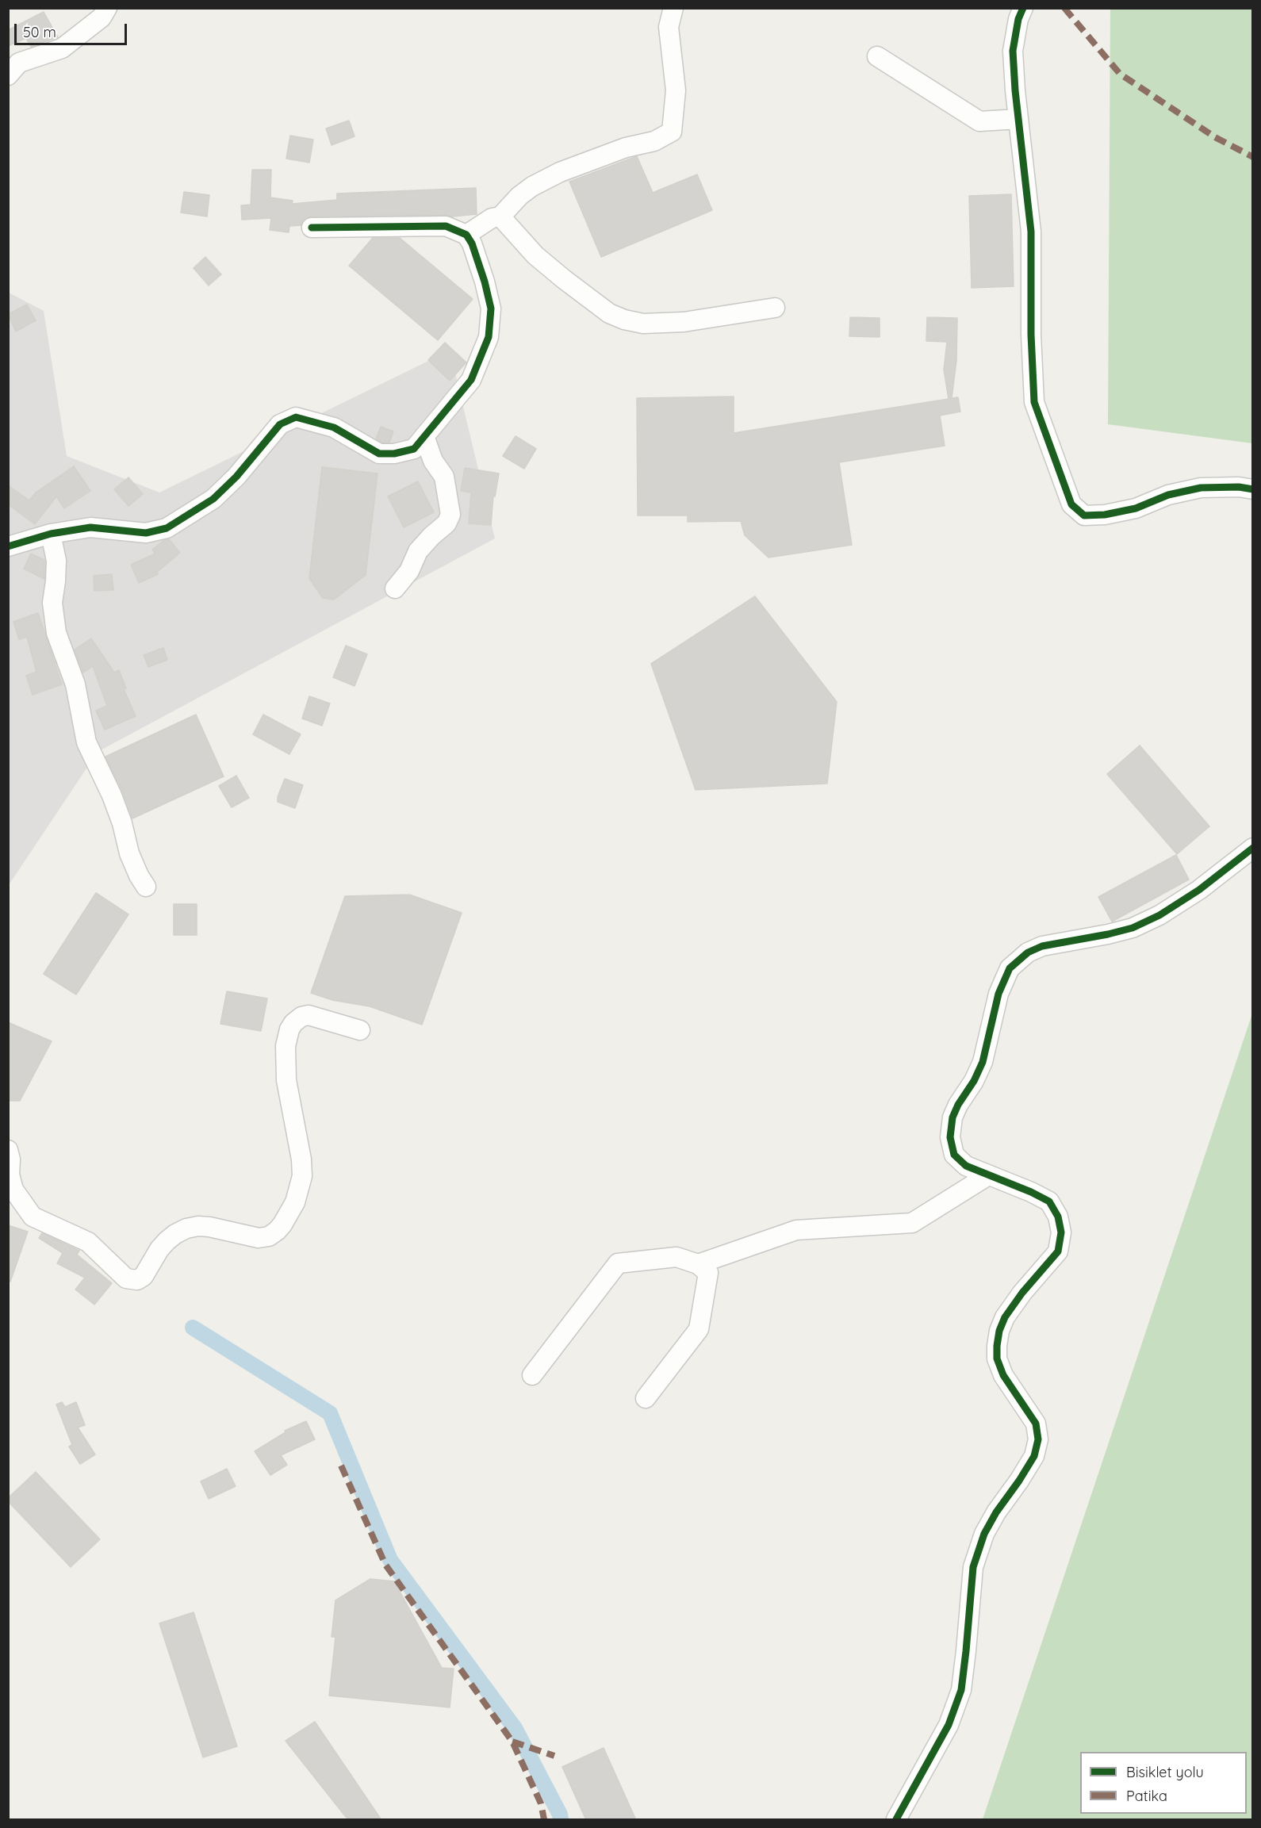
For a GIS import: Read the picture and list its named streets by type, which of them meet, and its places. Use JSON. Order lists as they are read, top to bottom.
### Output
{
  "legend": ["Bisiklet yolu", "Patika"],
  "scale_bar": "50 m"
}
